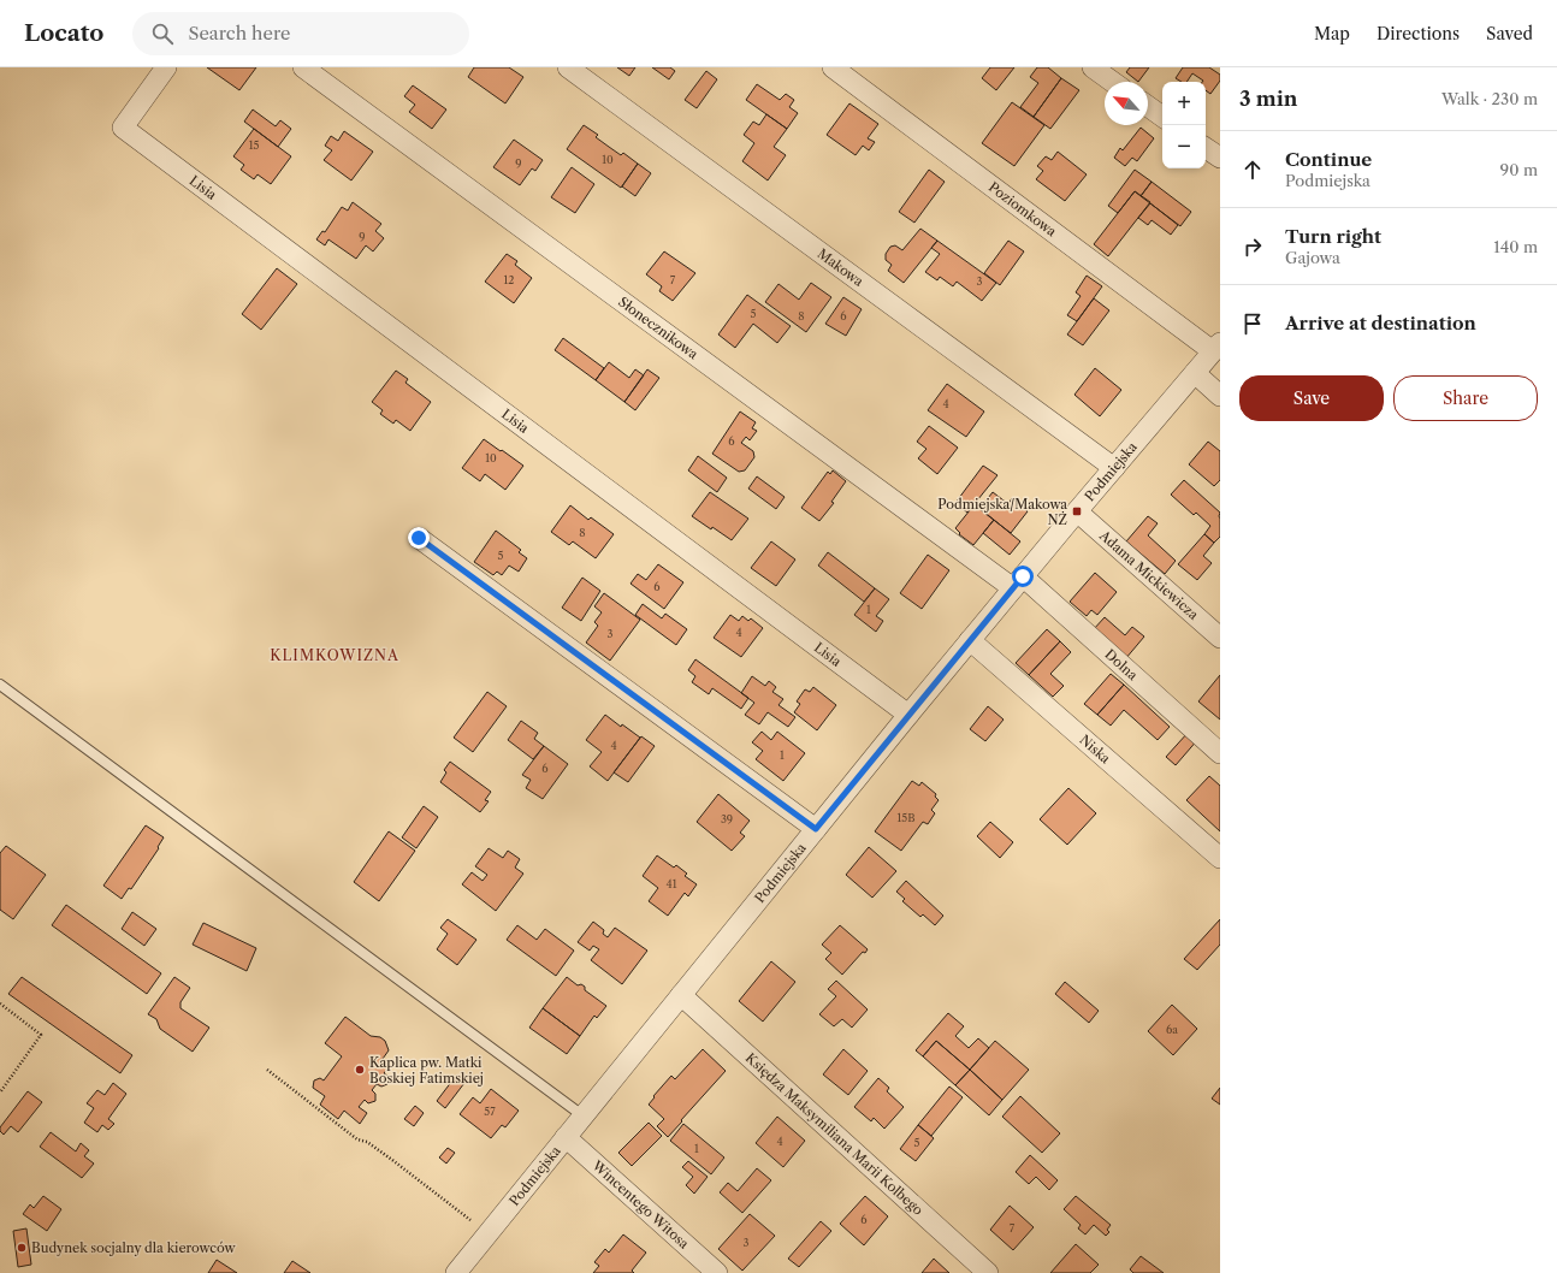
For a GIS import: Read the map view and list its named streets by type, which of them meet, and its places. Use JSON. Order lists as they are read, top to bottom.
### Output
{
  "streets": {
    "street": [
      "Lisia",
      "Poziomkowa",
      "Makowa",
      "Słonecznikowa",
      "Podmiejska",
      "Adama Mickiewicza",
      "Dolna",
      "Niska",
      "Księdza Maksymiliana Marii Kolbego",
      "Wincentego Witosa"
    ]
  },
  "crossings": [
    ["Lisia", "Podmiejska"],
    ["Poziomkowa", "Podmiejska"],
    ["Makowa", "Podmiejska"],
    ["Słonecznikowa", "Podmiejska"],
    ["Słonecznikowa", "Dolna"],
    ["Podmiejska", "Adama Mickiewicza"],
    ["Podmiejska", "Dolna"],
    ["Podmiejska", "Niska"],
    ["Podmiejska", "Księdza Maksymiliana Marii Kolbego"],
    ["Podmiejska", "Wincentego Witosa"]
  ],
  "districts": ["KLIMKOWIZNA"],
  "places": {
    "transit": ["Podmiejska/Makowa NŻ"],
    "other": ["Kaplica pw. Matki Boskiej Fatimskiej", "Budynek socjalny dla kierowców"]
  },
  "house_numbers": [
    "15",
    "10",
    "9",
    "9",
    "12",
    "7",
    "3",
    "5",
    "8",
    "6",
    "4",
    "6",
    "10",
    "8",
    "5",
    "6",
    "1",
    "4",
    "3",
    "4",
    "1",
    "6",
    "15B",
    "39",
    "41",
    "6a",
    "57",
    "4",
    "5",
    "1",
    "6",
    "7",
    "3"
  ],
  "north": "top left",
  "page": {
    "header": "Locato",
    "search": "Search here",
    "nav": ["Map", "Directions", "Saved"],
    "heading": ["3 min", "Walk · 230 m"],
    "map_buttons": ["+", "−"],
    "list": [
      ["Continue", "Podmiejska", "90 m"],
      ["Turn right", "Gajowa", "140 m"],
      "Arrive at destination"
    ],
    "buttons": ["Save", "Share"]
  }
}
